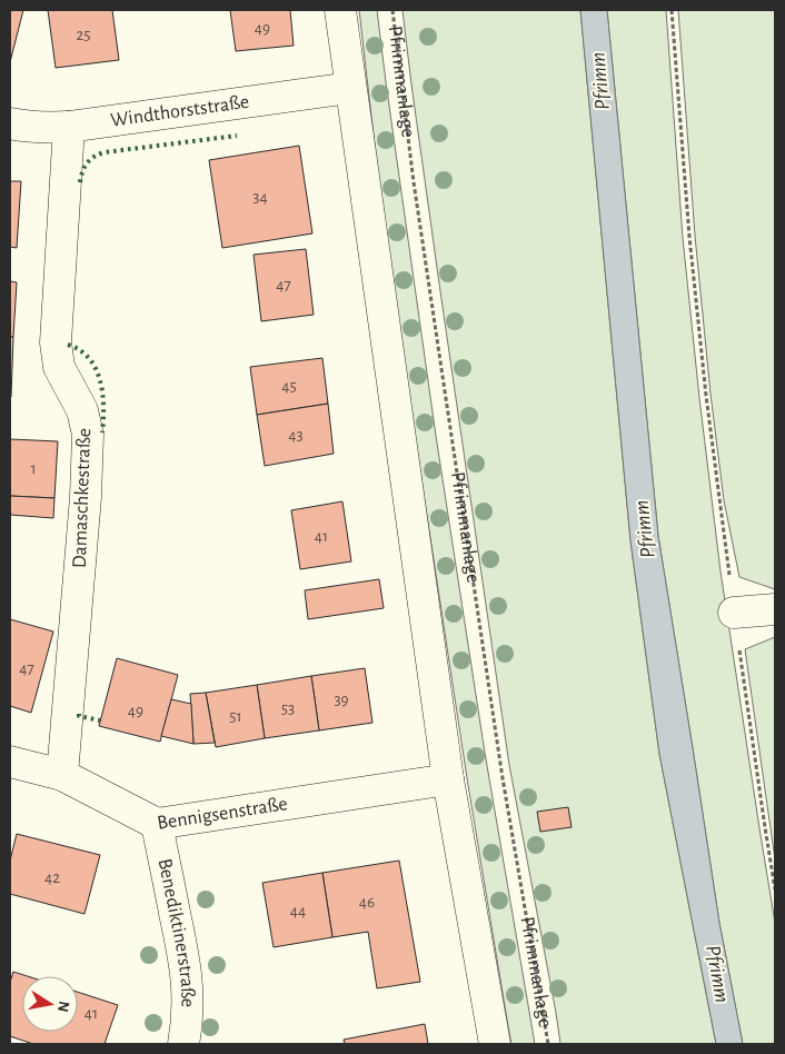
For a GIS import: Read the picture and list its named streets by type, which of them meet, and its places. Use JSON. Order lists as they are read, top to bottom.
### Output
{
  "streets": {
    "street": [
      "Windthorststraße",
      "Damaschkestraße",
      "Bennigsenstraße",
      "Benediktinerstraße"
    ],
    "path": ["Pfrimmanlage"]
  },
  "crossings": [
    ["Windthorststraße", "Damaschkestraße"],
    ["Damaschkestraße", "Bennigsenstraße"],
    ["Bennigsenstraße", "Benediktinerstraße"]
  ],
  "water": ["Pfrimm"],
  "house_numbers": [
    "49",
    "25",
    "34",
    "47",
    "45",
    "43",
    "1",
    "41",
    "47",
    "39",
    "53",
    "49",
    "51",
    "42",
    "46",
    "44",
    "41"
  ],
  "north": "right"
}
